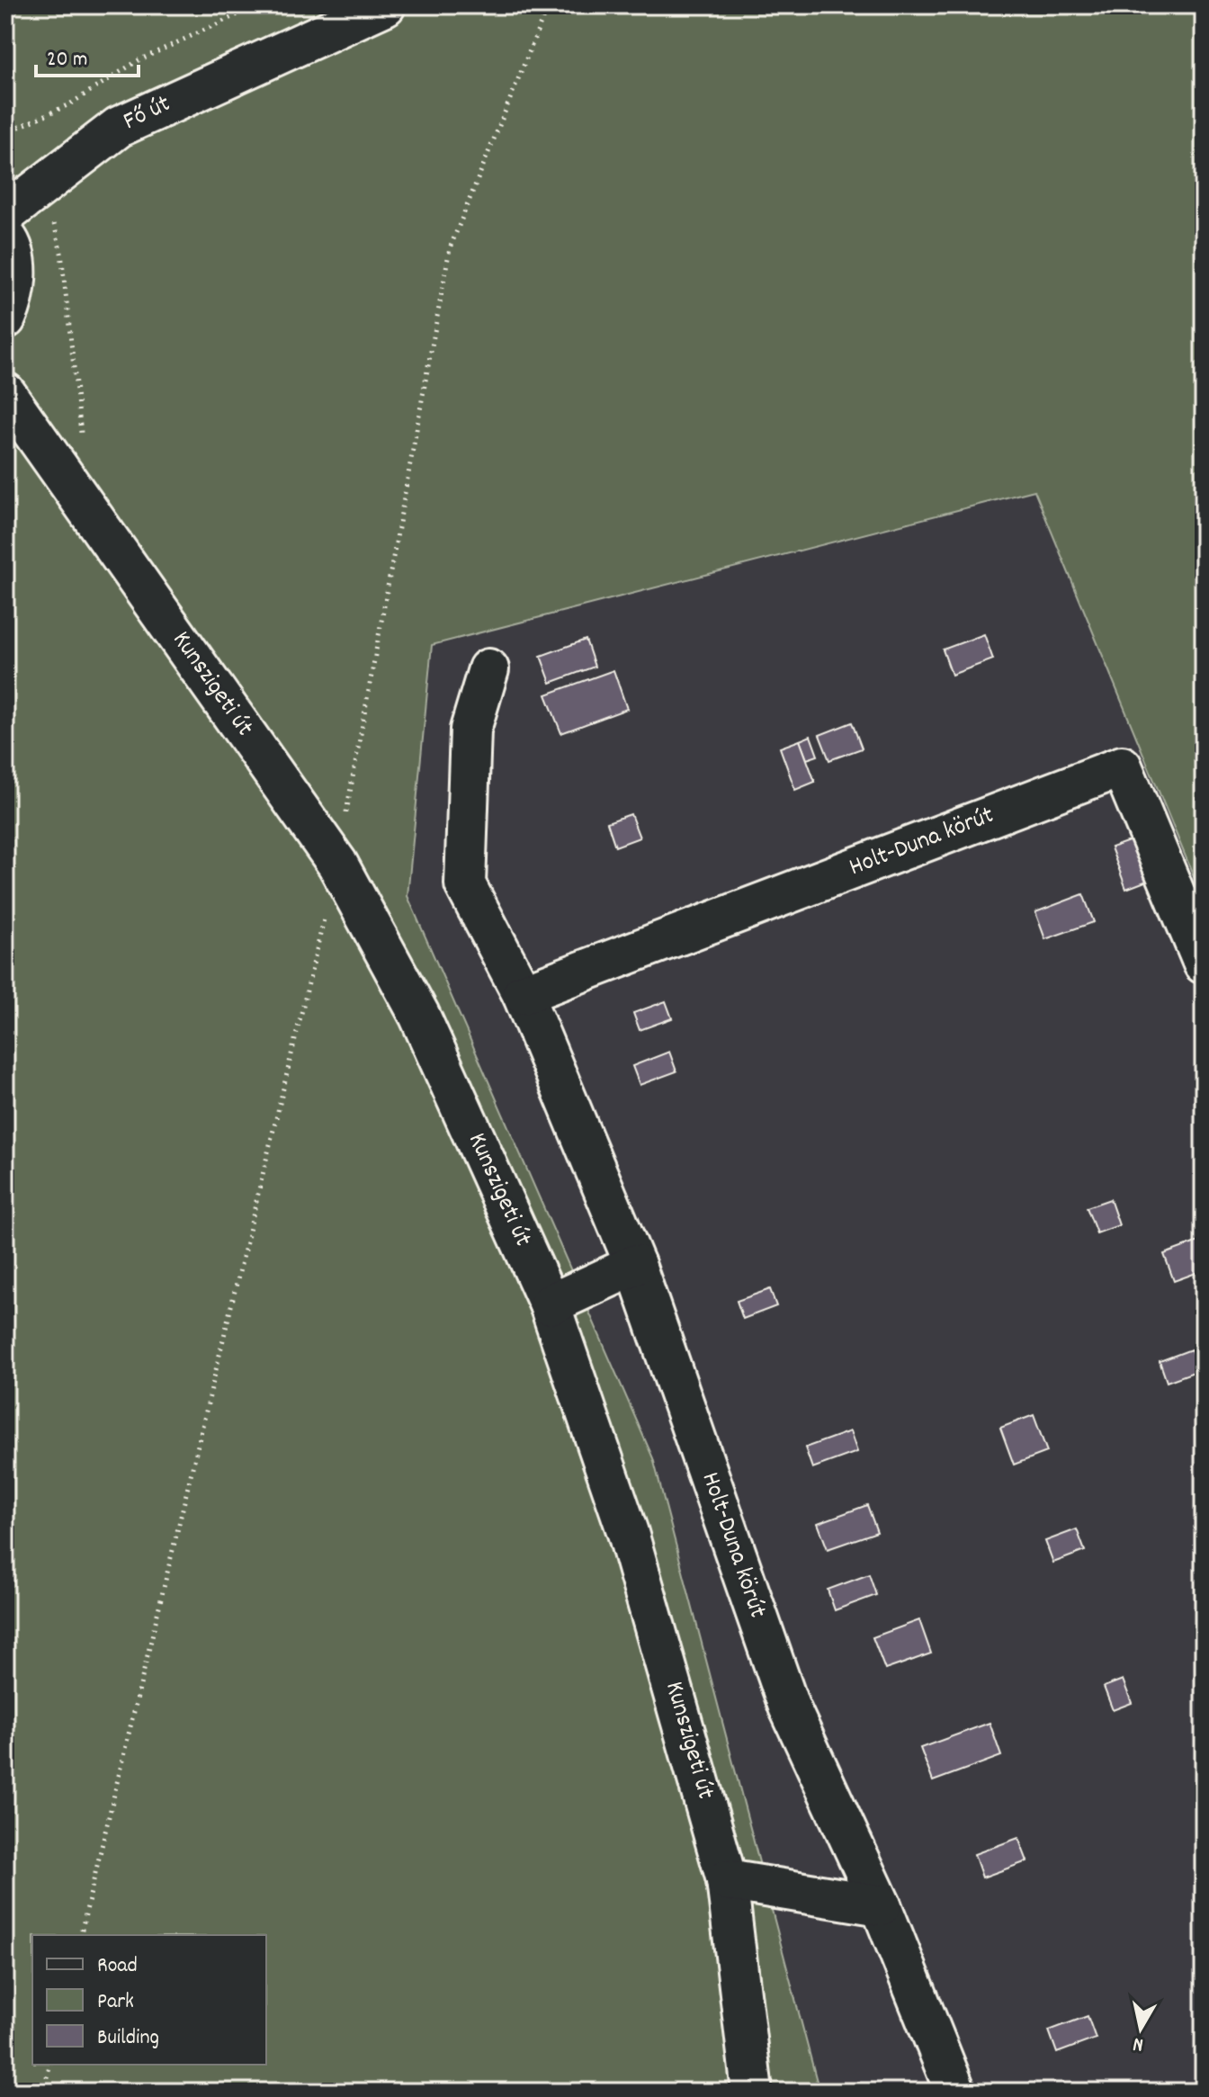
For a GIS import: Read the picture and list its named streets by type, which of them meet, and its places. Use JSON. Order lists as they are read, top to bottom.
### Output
{
  "streets": {
    "street": ["Fő út", "Kunszigeti út", "Holt-Duna körút"]
  },
  "legend": ["Road", "Park", "Building"],
  "scale_bar": "20 m",
  "north": "bottom"
}
